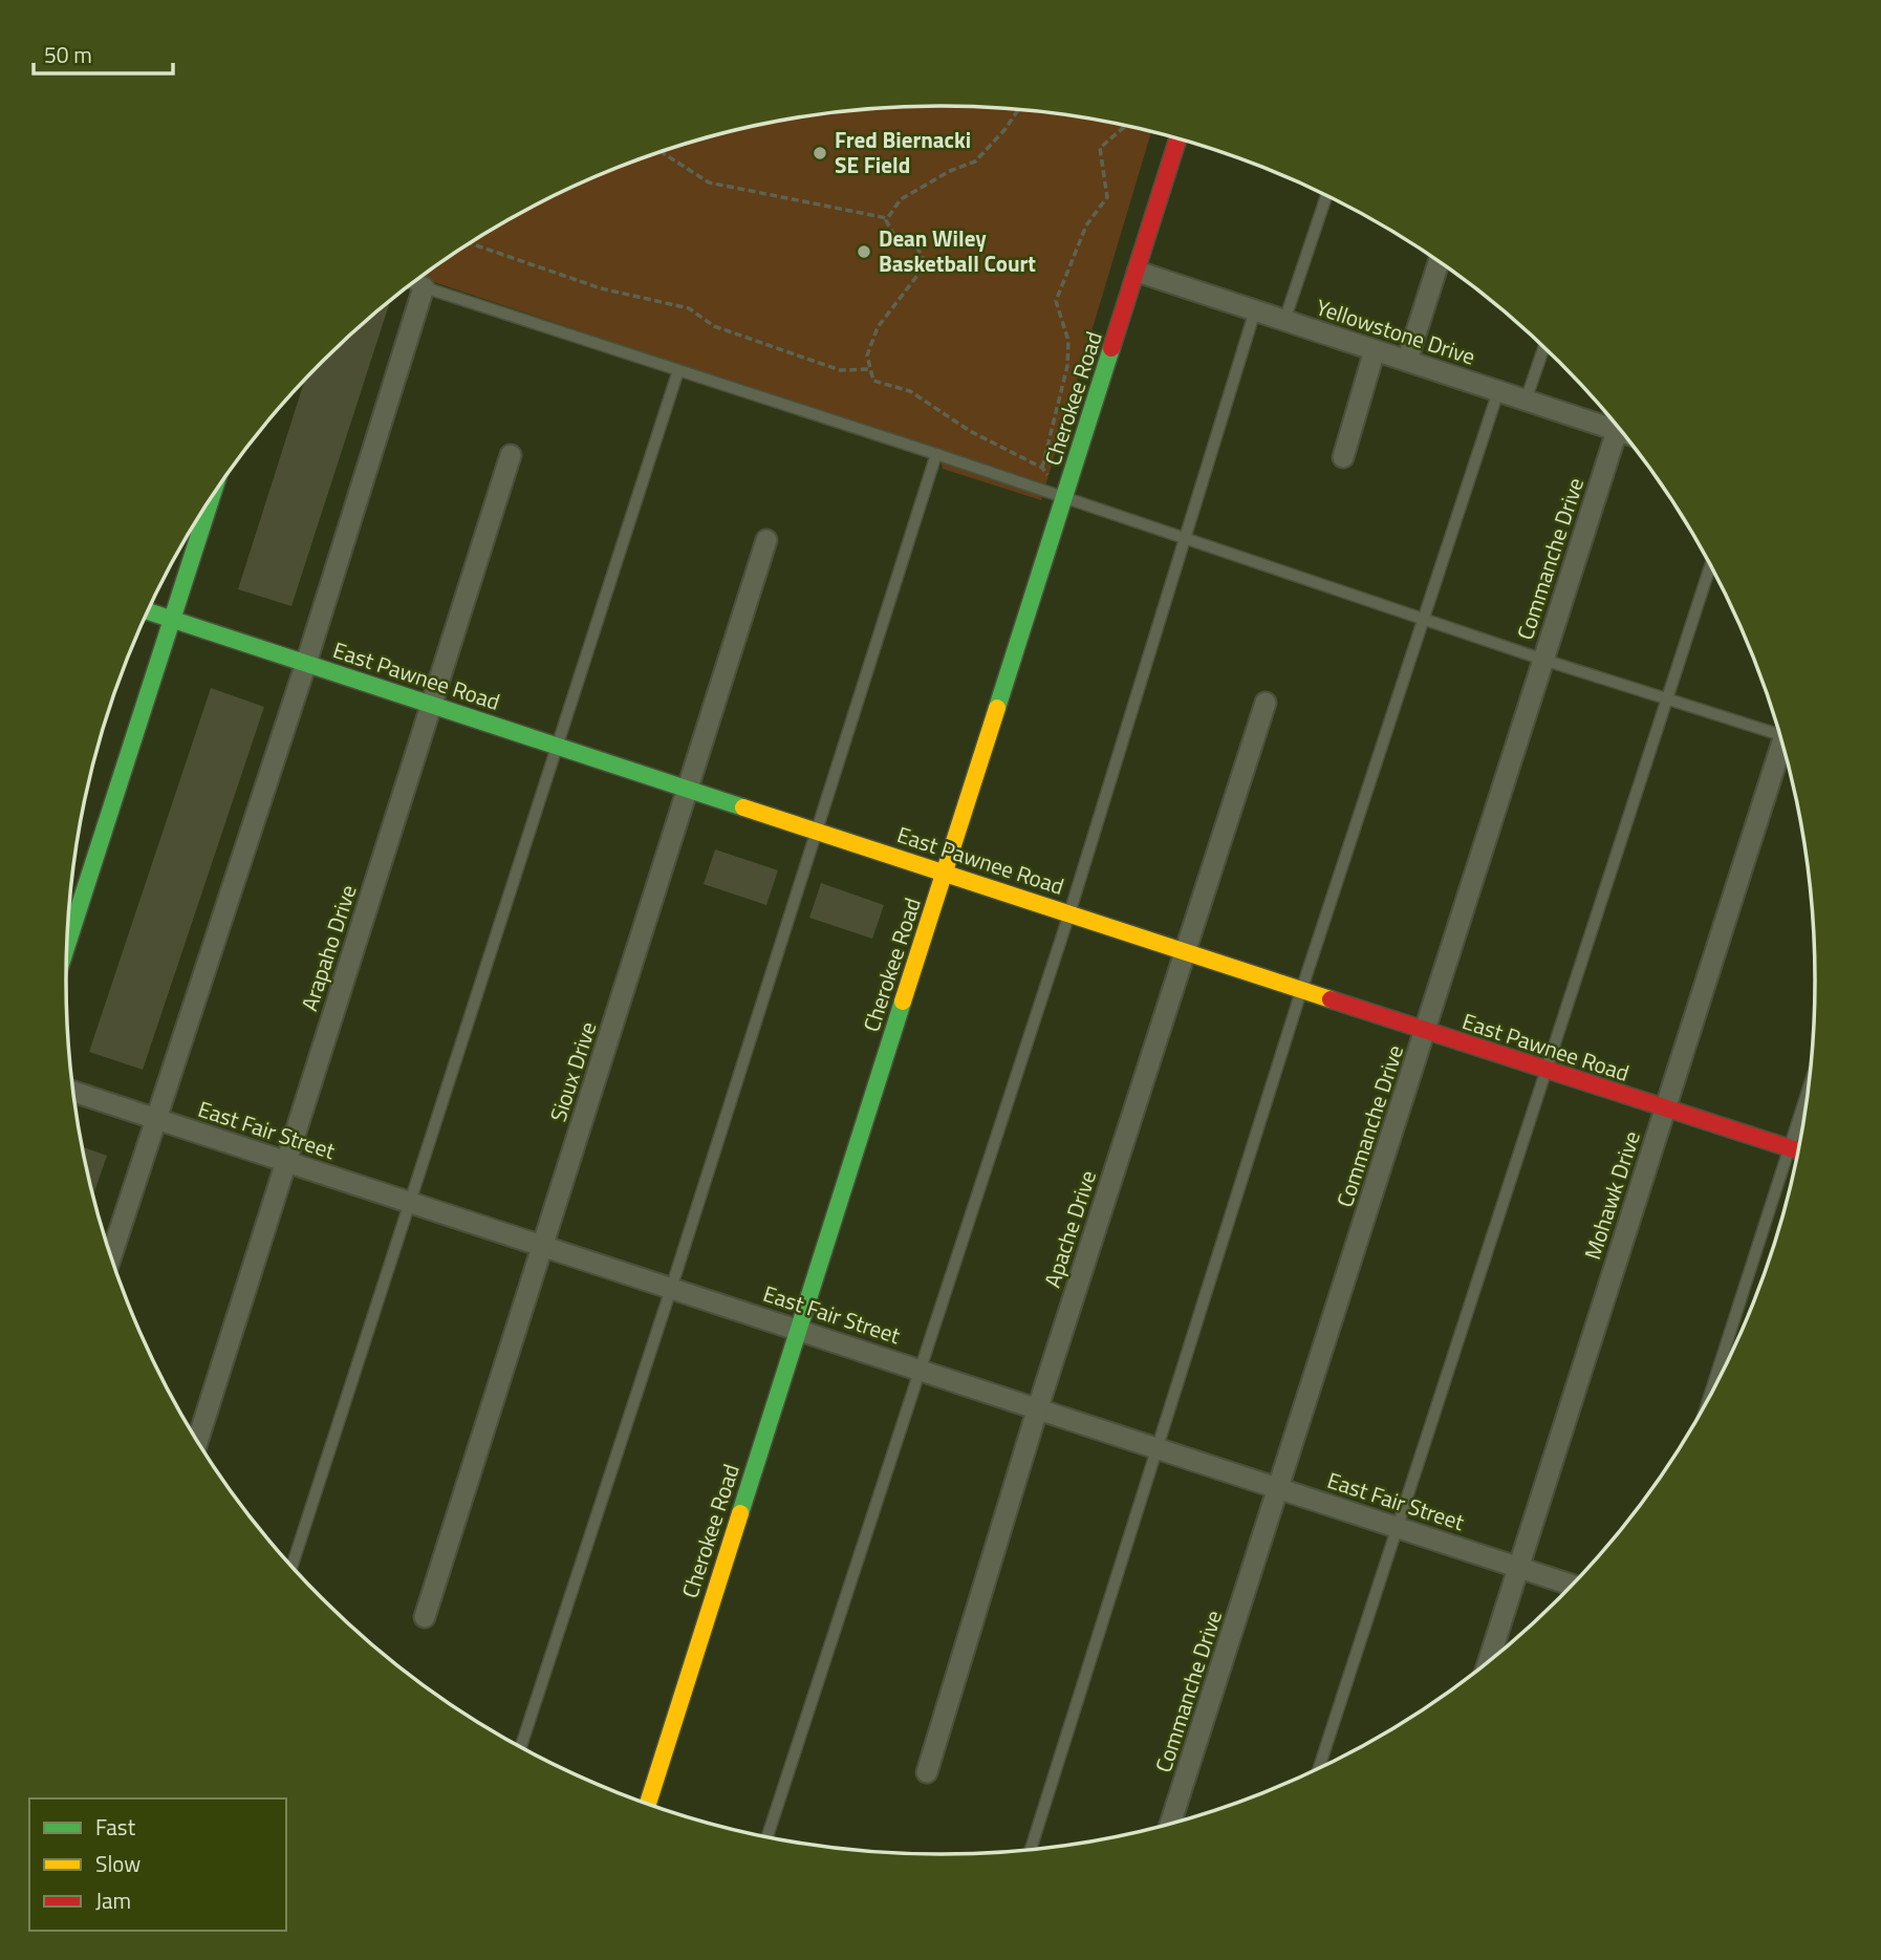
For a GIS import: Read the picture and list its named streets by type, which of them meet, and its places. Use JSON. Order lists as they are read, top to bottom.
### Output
{
  "streets": {
    "street": [
      "Yellowstone Drive",
      "Cherokee Road",
      "Commanche Drive",
      "East Pawnee Road",
      "Arapaho Drive",
      "Sioux Drive",
      "East Fair Street",
      "Mohawk Drive",
      "Apache Drive"
    ]
  },
  "crossings": [
    ["Yellowstone Drive", "Cherokee Road"],
    ["Yellowstone Drive", "Commanche Drive"],
    ["Cherokee Road", "East Pawnee Road"],
    ["Cherokee Road", "East Fair Street"],
    ["Commanche Drive", "East Pawnee Road"],
    ["Commanche Drive", "East Fair Street"],
    ["East Pawnee Road", "Arapaho Drive"],
    ["East Pawnee Road", "Sioux Drive"],
    ["East Pawnee Road", "Mohawk Drive"],
    ["East Pawnee Road", "Apache Drive"],
    ["Arapaho Drive", "East Fair Street"],
    ["Sioux Drive", "East Fair Street"],
    ["East Fair Street", "Mohawk Drive"],
    ["East Fair Street", "Apache Drive"]
  ],
  "places": ["Fred Biernacki SE Field", "Dean Wiley Basketball Court"],
  "legend": ["Fast", "Slow", "Jam"],
  "scale_bar": "50 m"
}
